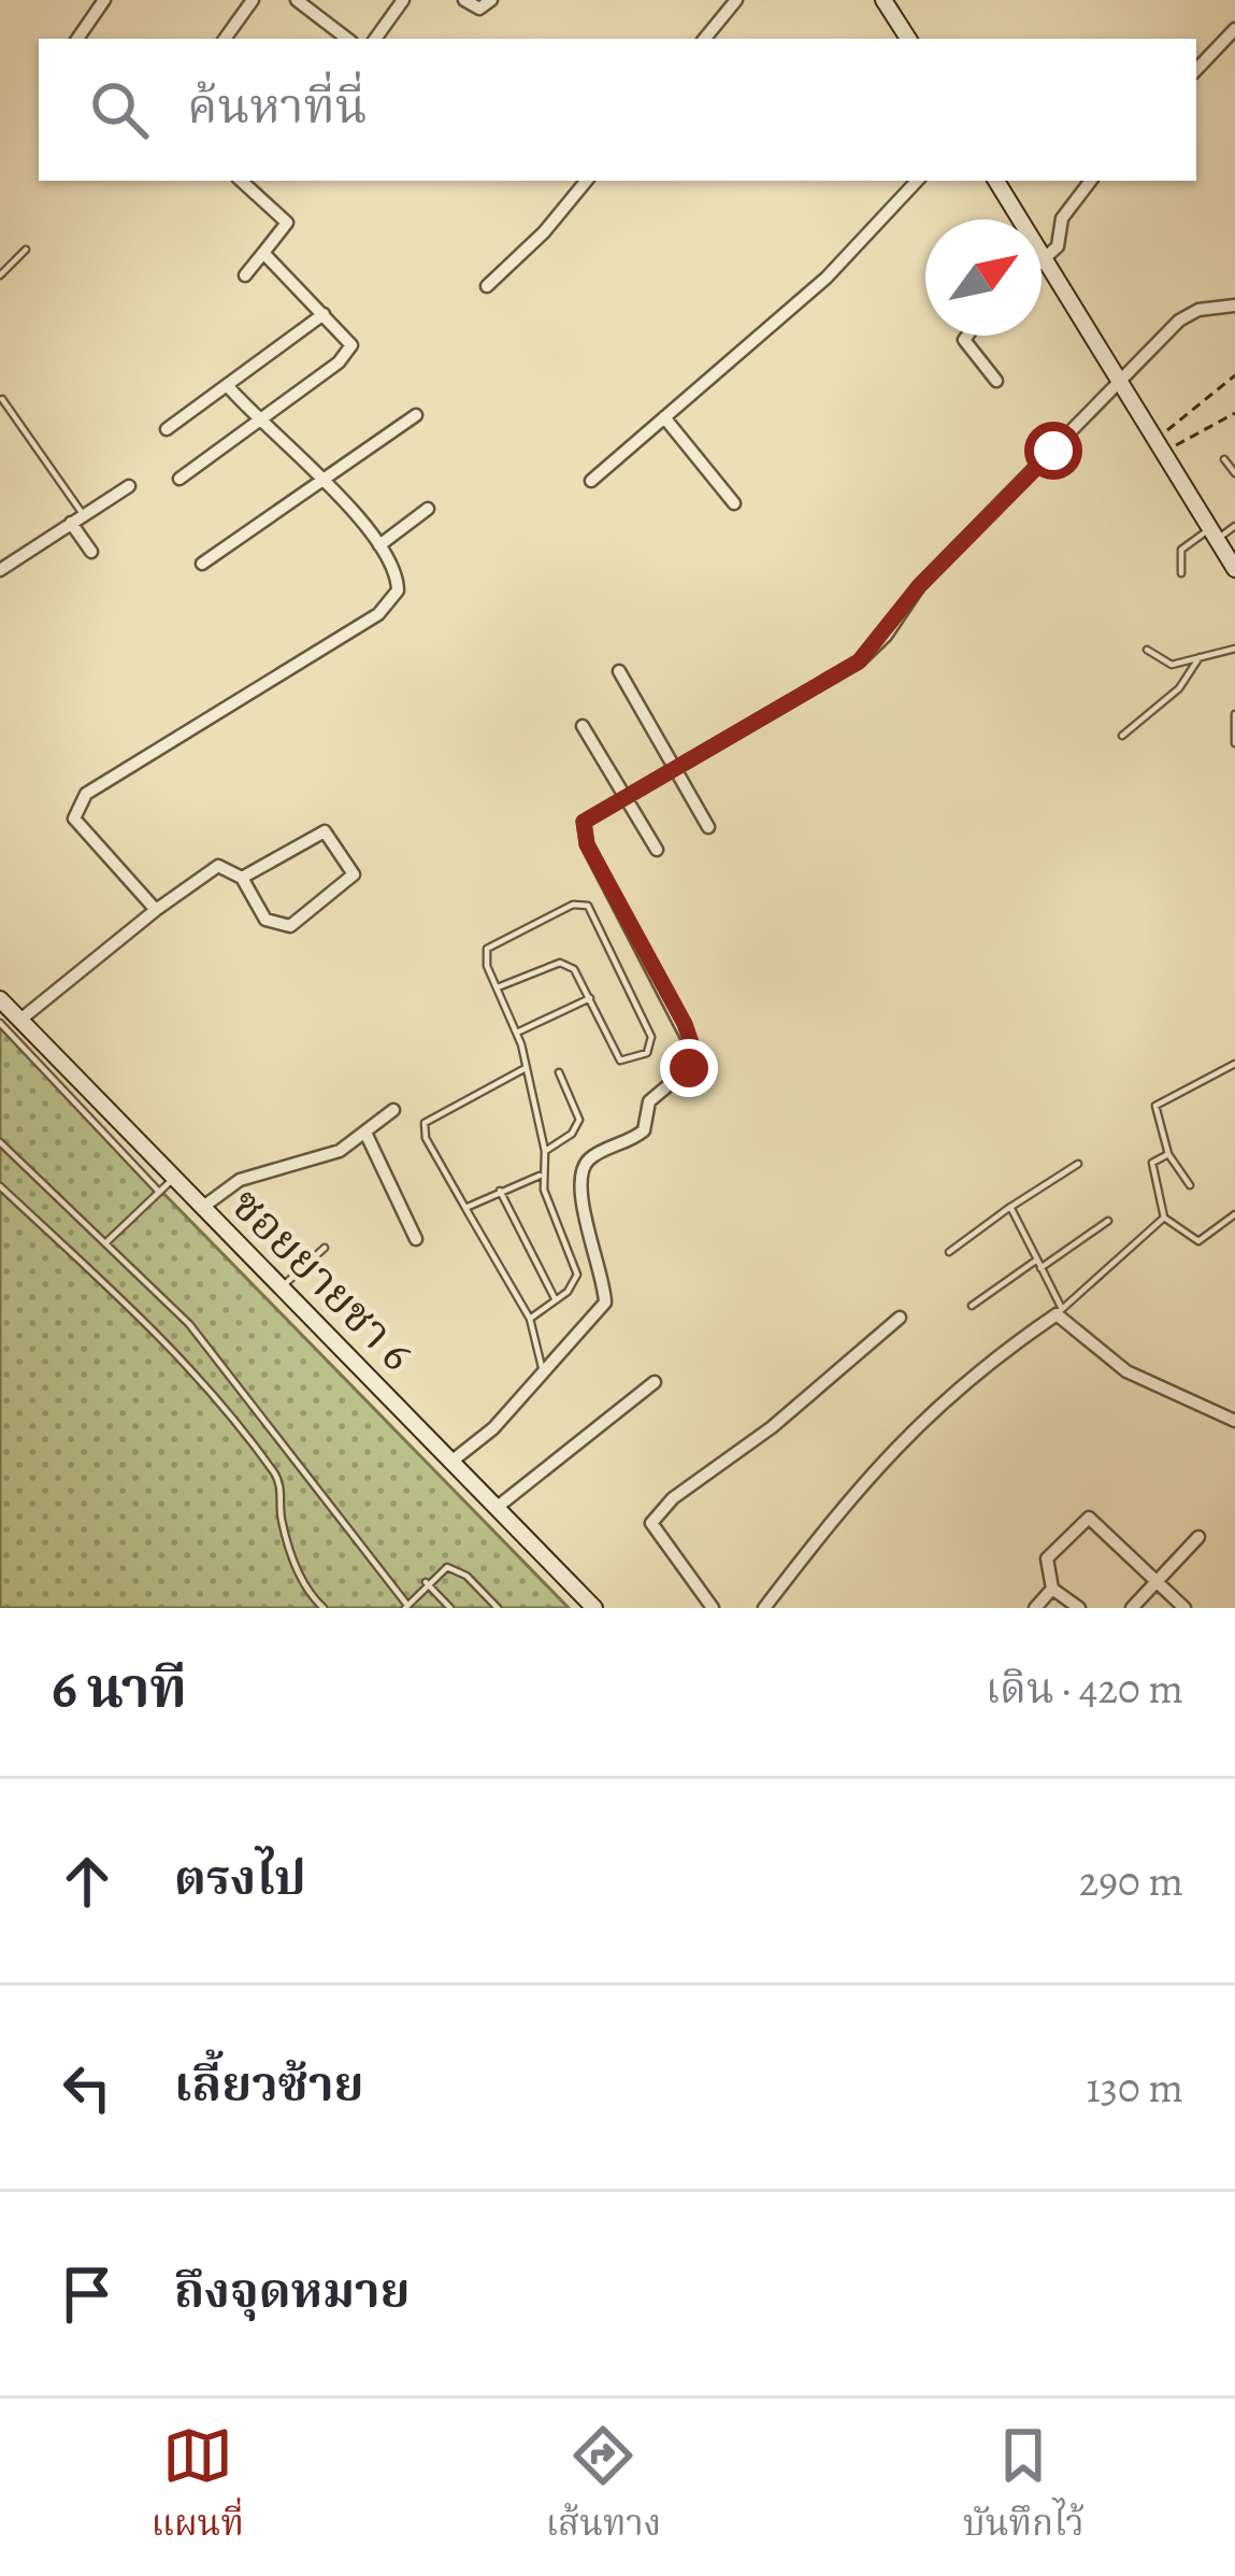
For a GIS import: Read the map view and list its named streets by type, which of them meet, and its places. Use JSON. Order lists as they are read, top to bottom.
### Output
{
  "streets": {
    "street": ["ซอยยายชา 6"]
  },
  "north": "top right",
  "page": {
    "search": "ค้นหาที่นี่",
    "heading": ["6 นาที", "เดิน · 420 m"],
    "list": [
      ["ตรงไป", "290 m"],
      ["เลี้ยวซ้าย", "130 m"],
      "ถึงจุดหมาย"
    ],
    "nav": ["แผนที่", "เส้นทาง", "บันทึกไว้"]
  }
}
